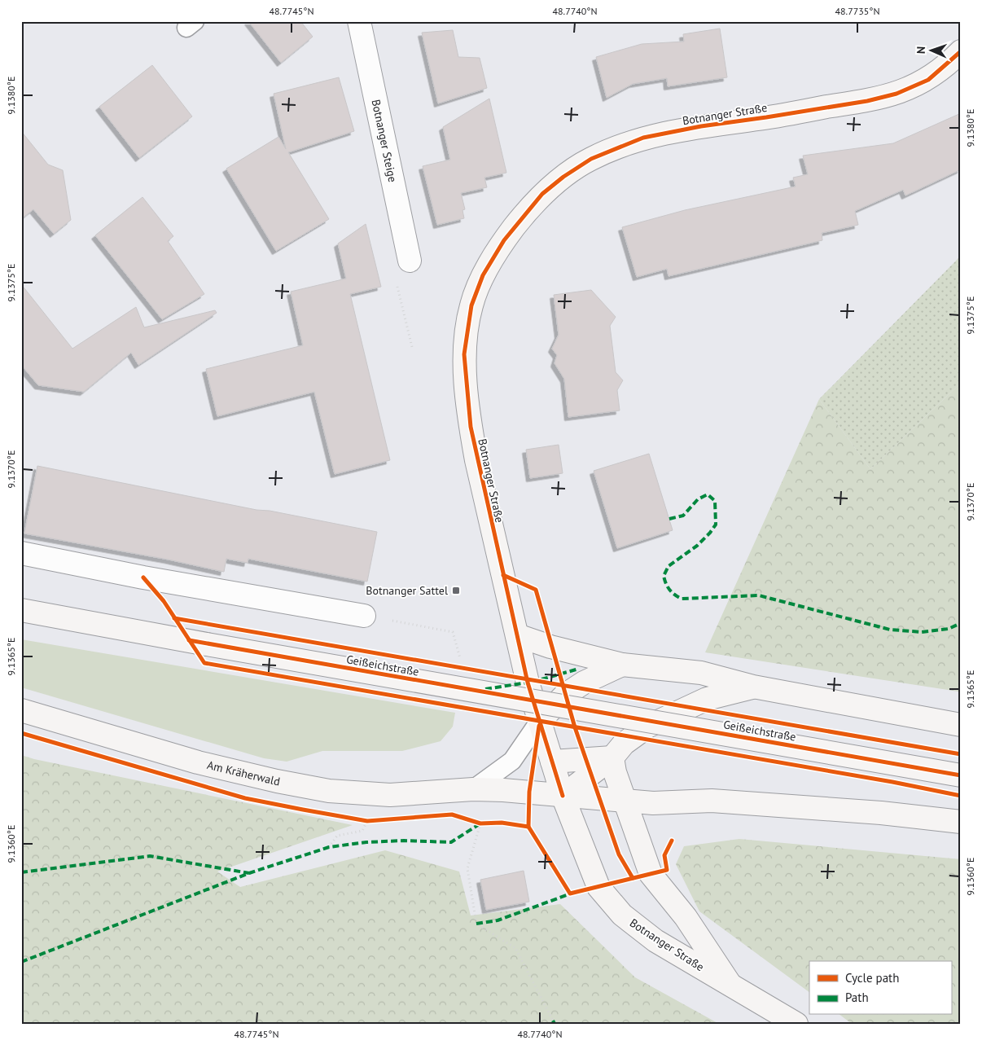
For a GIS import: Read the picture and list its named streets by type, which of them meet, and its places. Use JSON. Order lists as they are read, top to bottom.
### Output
{
  "streets": {
    "main road": ["Botnanger Straße", "Geißeichstraße", "Am Kräherwald"],
    "street": ["Botnanger Steige"]
  },
  "places": {
    "transit": ["Botnanger Sattel"]
  },
  "legend": ["Cycle path", "Path"],
  "north": "left",
  "coordinates": [
    "48.7745°N",
    "48.7740°N",
    "48.7735°N",
    "9.1380°E",
    "9.1375°E",
    "9.1370°E",
    "9.1365°E",
    "9.1360°E"
  ]
}
